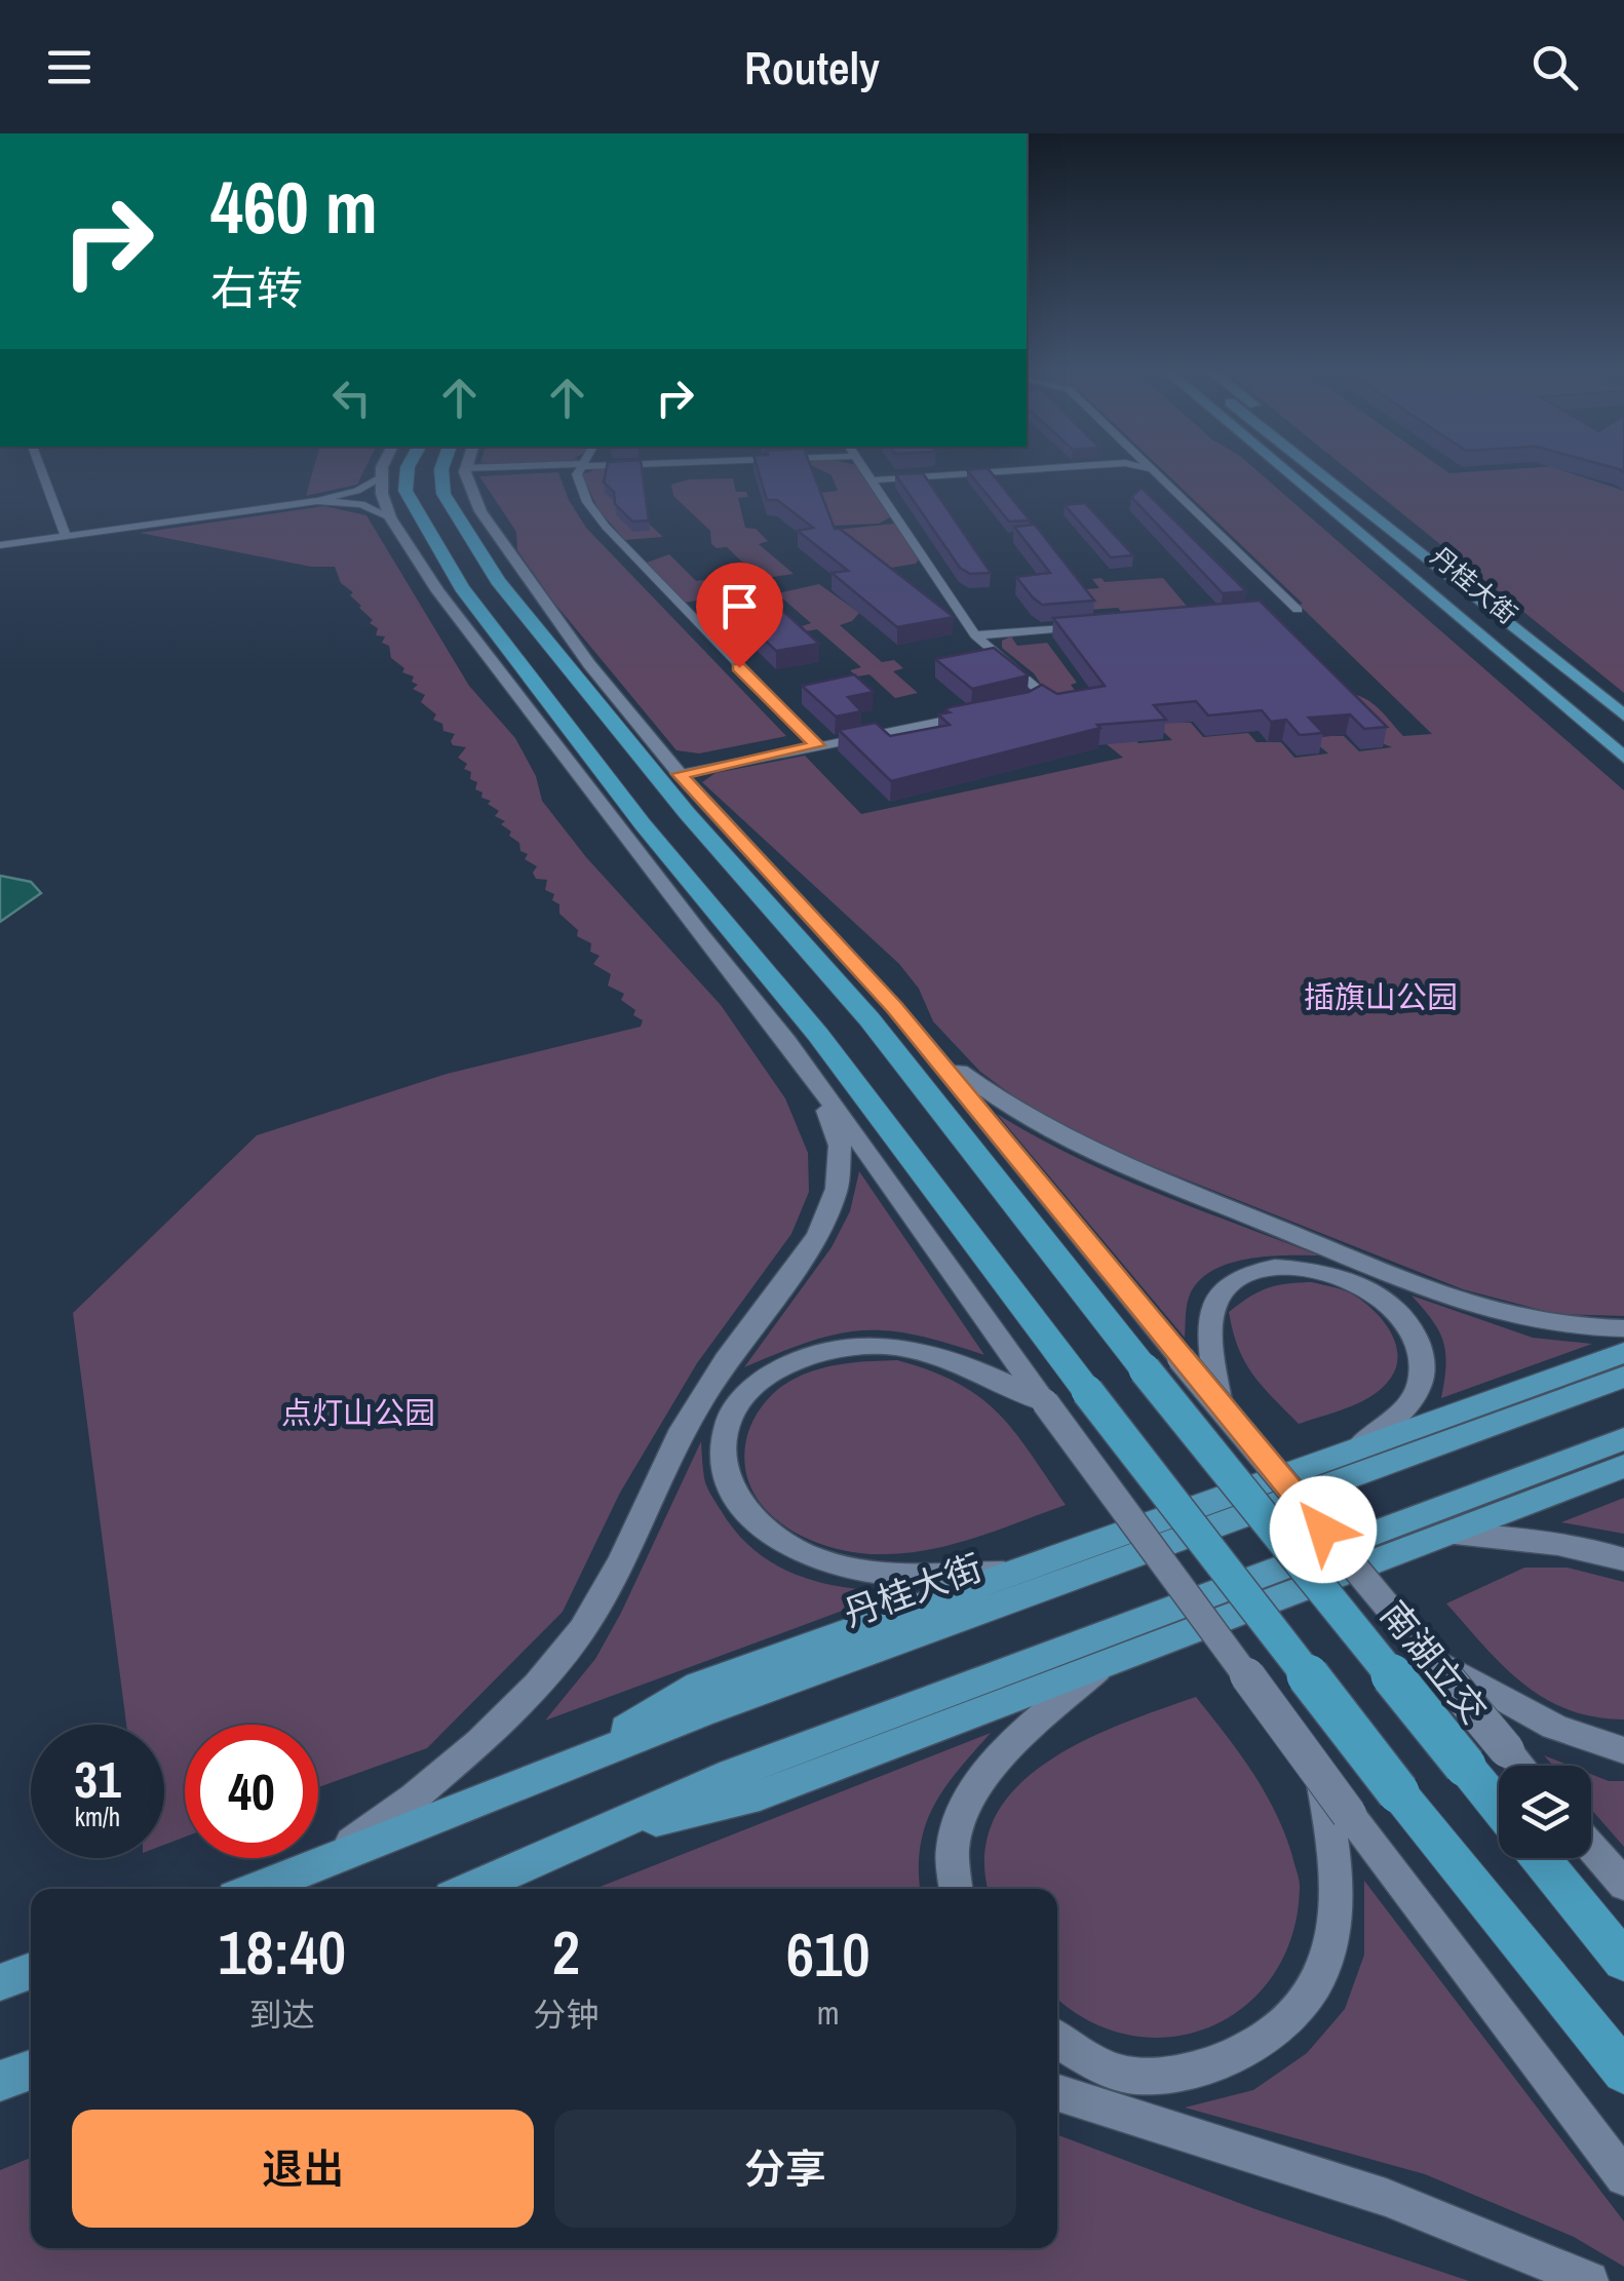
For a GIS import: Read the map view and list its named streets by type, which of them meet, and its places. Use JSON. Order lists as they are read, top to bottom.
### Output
{
  "streets": {
    "highway": ["南湖立交"],
    "main road": ["丹桂大街"]
  },
  "parks": ["插旗山公园", "点灯山公园"],
  "page": {
    "header": "Routely",
    "turn": ["460 m", "右转"],
    "speed": "31 km/h",
    "limit": "40",
    "eta": [
      "18:40",
      "到达",
      "2",
      "分钟",
      "610",
      "m"
    ],
    "buttons": ["退出", "分享"]
  }
}
